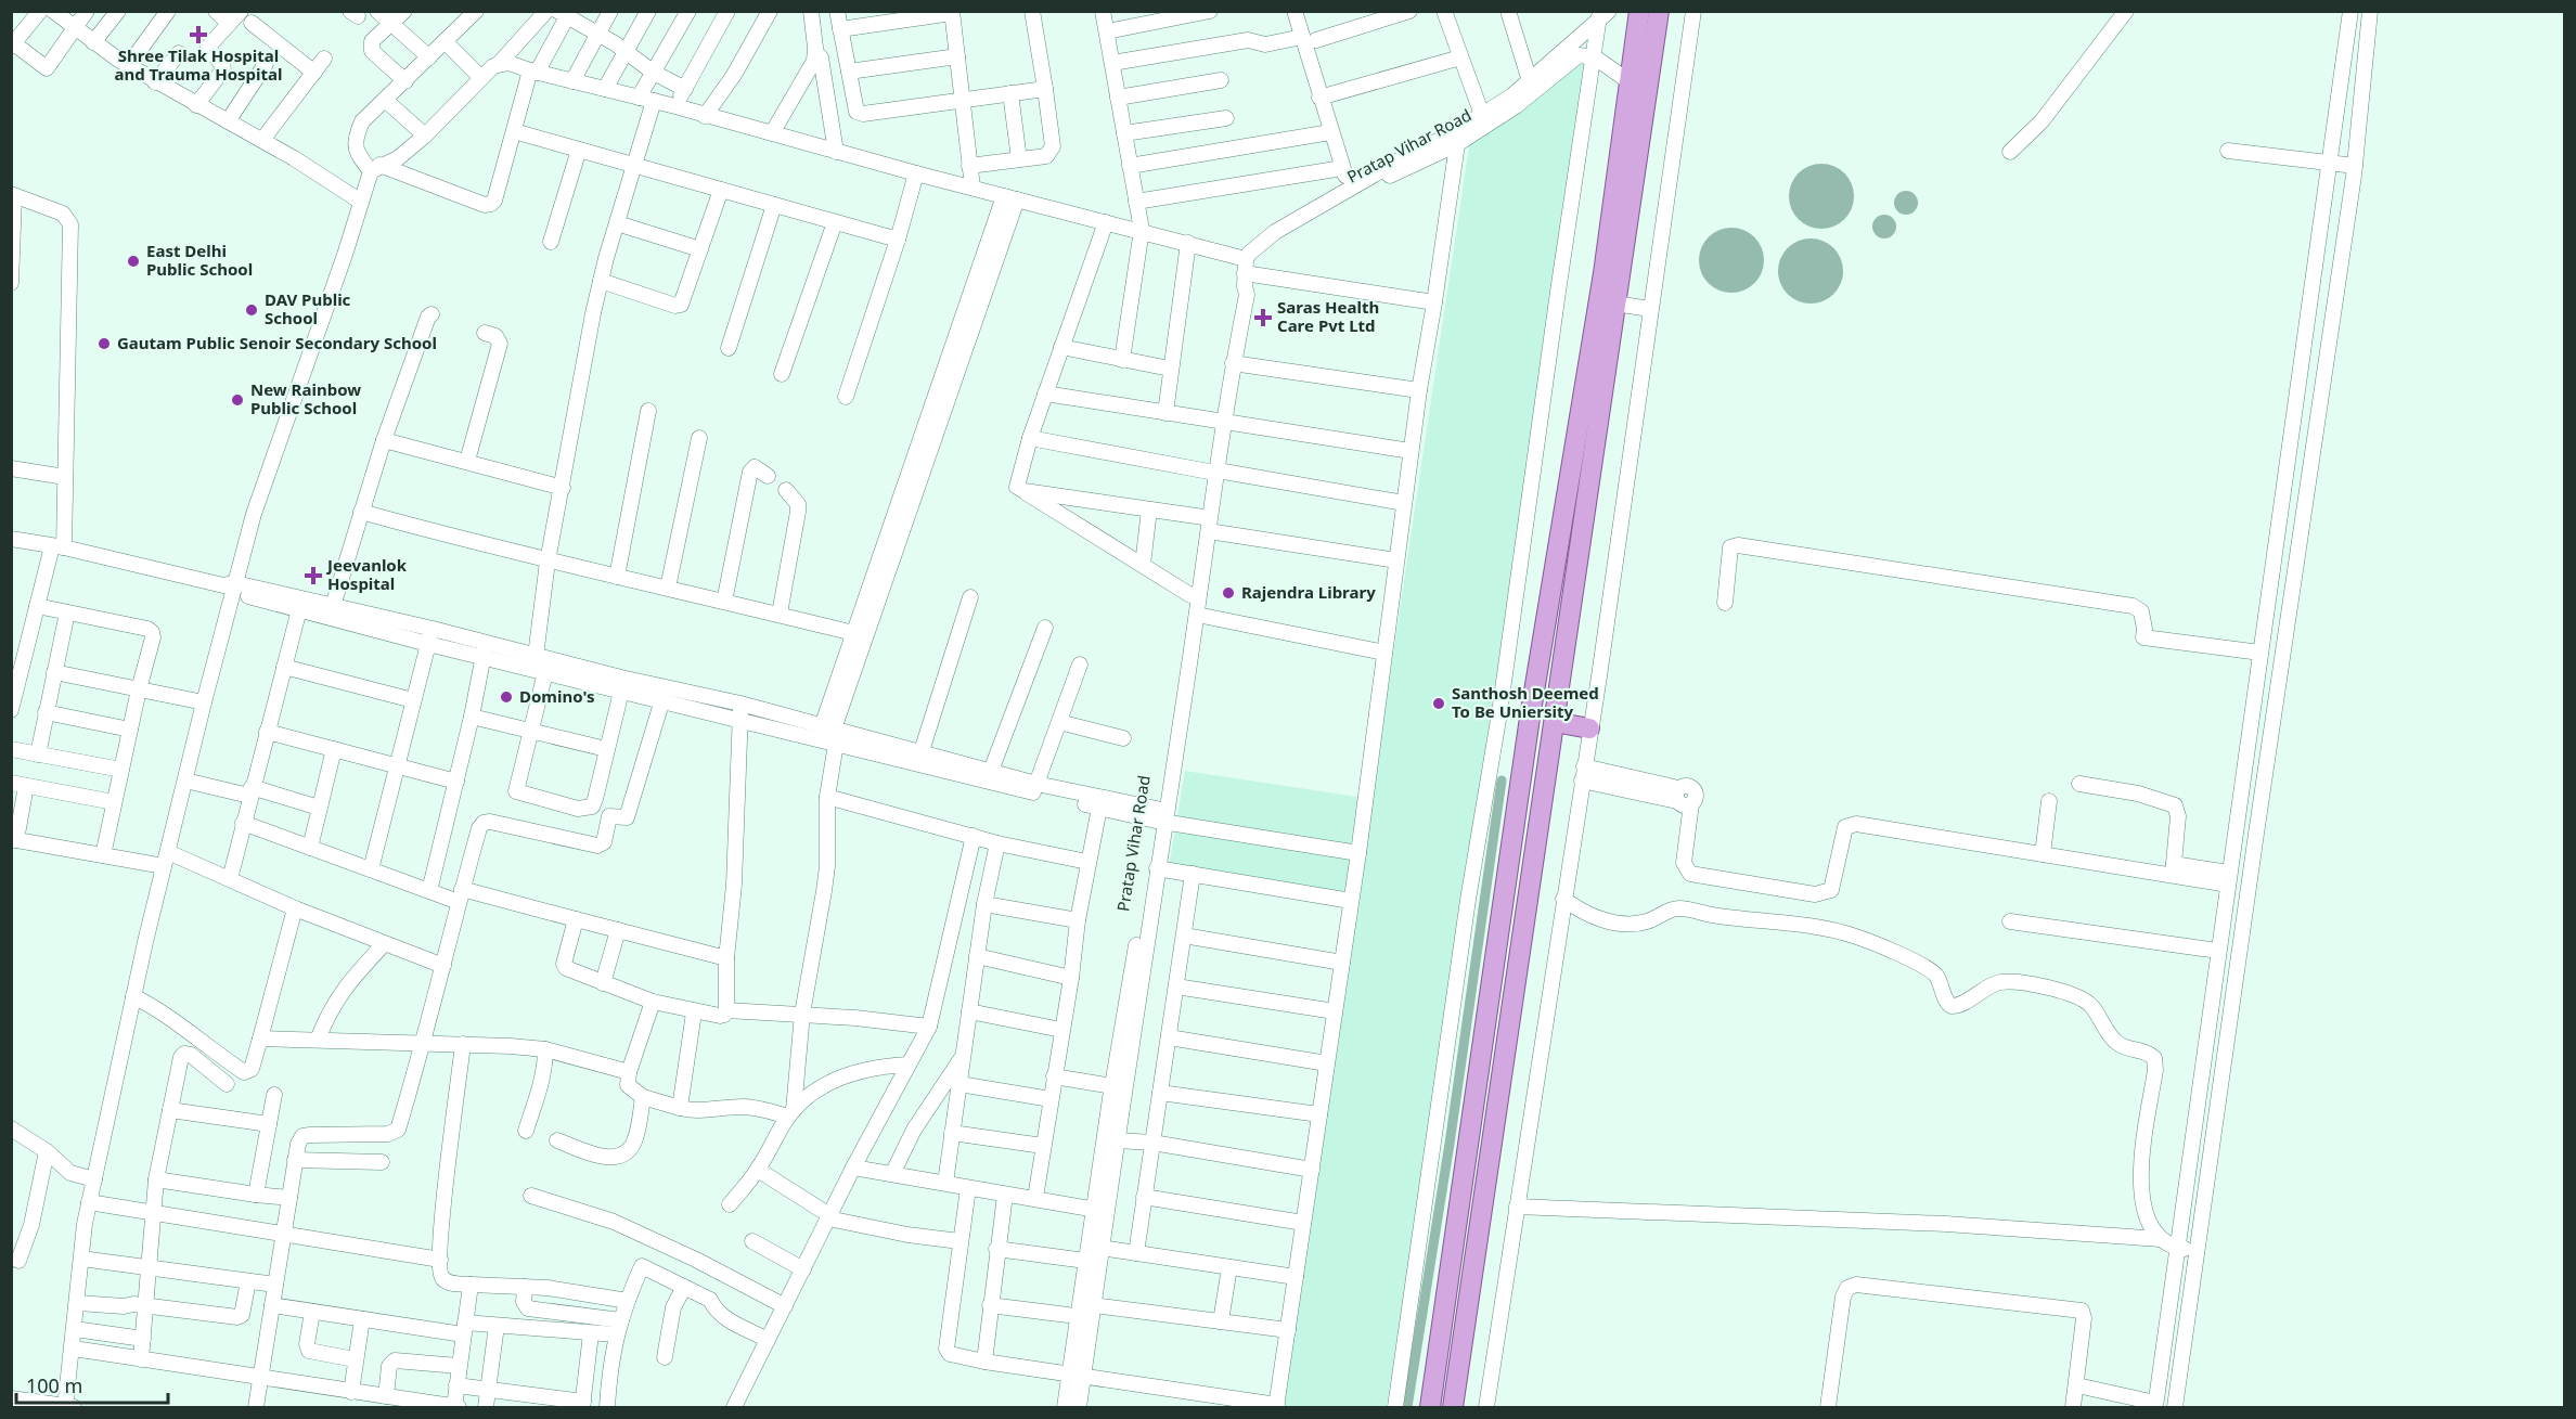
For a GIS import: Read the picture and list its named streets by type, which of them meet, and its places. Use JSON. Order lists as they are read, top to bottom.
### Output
{
  "streets": {
    "street": ["Pratap Vihar Road"]
  },
  "places": {
    "health": ["Shree Tilak Hospital and Trauma Hospital", "Saras Health Care Pvt Ltd", "Jeevanlok Hospital"],
    "other": [
      "East Delhi Public School",
      "DAV Public School",
      "Gautam Public Senoir Secondary School",
      "New Rainbow Public School",
      "Rajendra Library",
      "Domino's",
      "Santhosh Deemed To Be Uniersity"
    ]
  },
  "scale_bar": "100 m"
}
